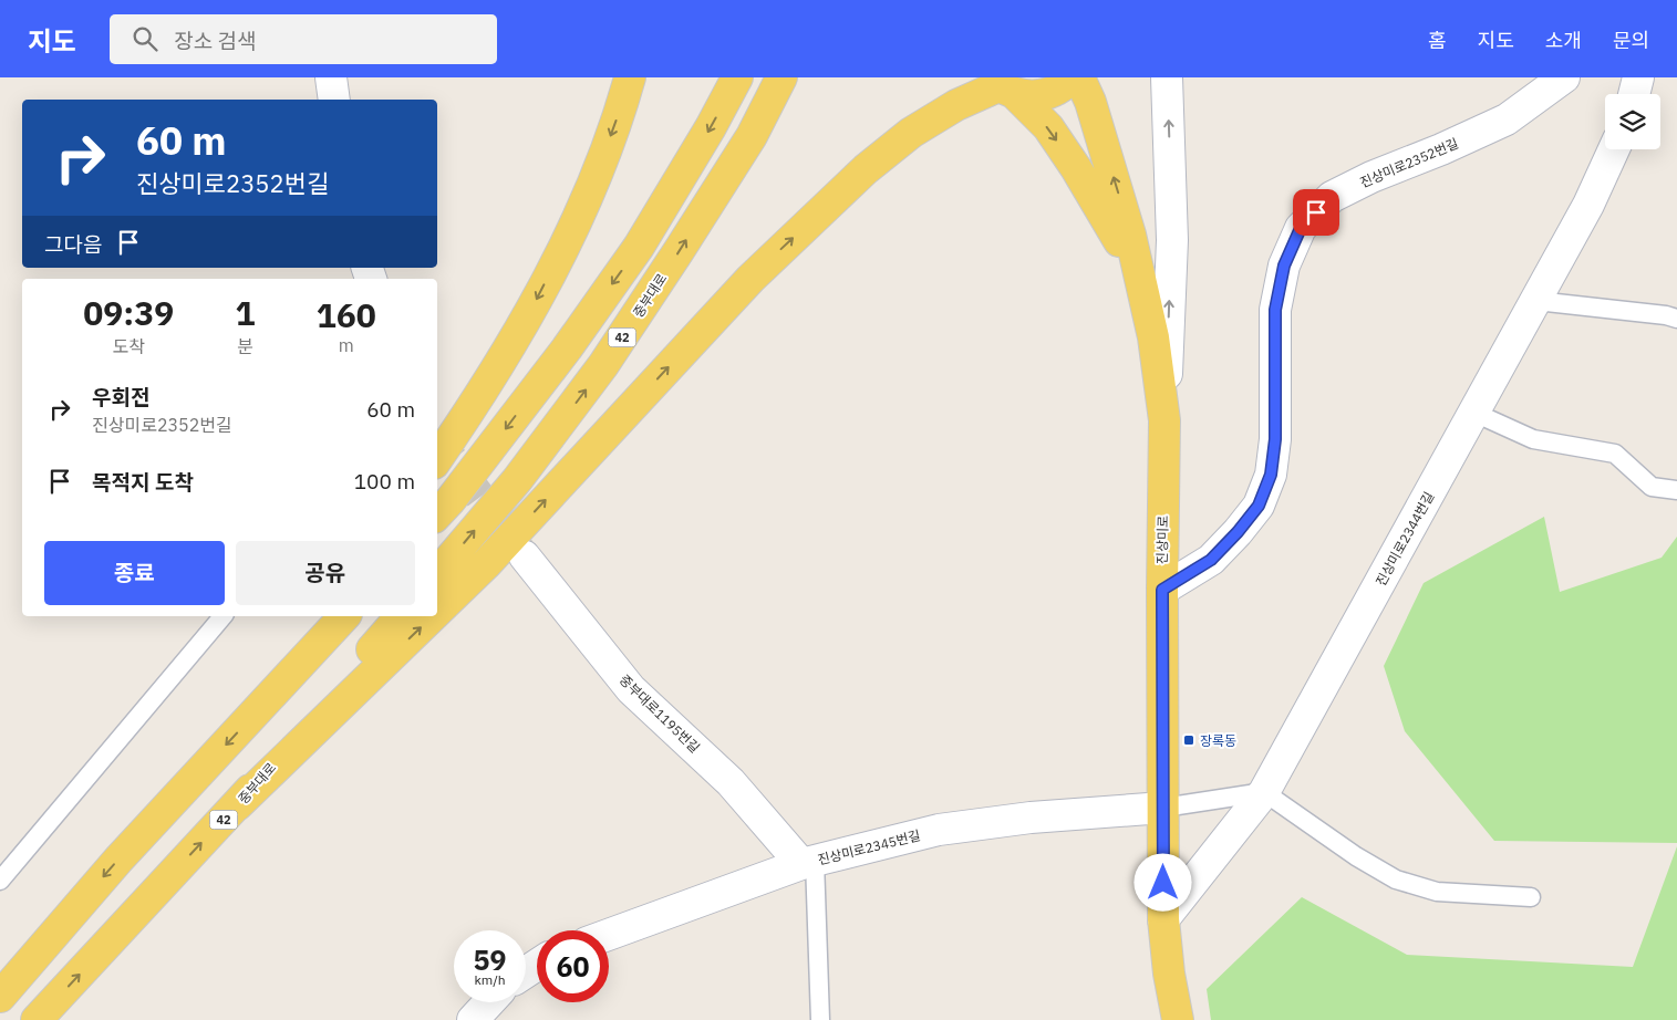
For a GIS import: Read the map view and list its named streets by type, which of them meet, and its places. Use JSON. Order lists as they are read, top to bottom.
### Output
{
  "streets": {
    "main road": ["중부대로", "42", "진상미로"],
    "street": [
      "진상미로2352번길",
      "진상미로2344번길",
      "중부대로1195번길",
      "진상미로2345번길"
    ]
  },
  "crossings": [
    ["진상미로2352번길", "진상미로"],
    ["진상미로2344번길", "진상미로"],
    ["진상미로", "진상미로2345번길"],
    ["중부대로1195번길", "진상미로2345번길"]
  ],
  "places": {
    "transit": ["장록동"]
  },
  "page": {
    "header": "지도",
    "search": "장소 검색",
    "nav": [
      "홈",
      "지도",
      "소개",
      "문의"
    ],
    "turn": ["60 m", "진상미로2352번길"],
    "then": "그다음",
    "eta": [
      "09:39",
      "도착",
      "1",
      "분",
      "160",
      "m"
    ],
    "list": [
      {
        "name": "우회전",
        "note": "진상미로2352번길",
        "value": "60 m"
      },
      {
        "name": "목적지 도착",
        "value": "100 m"
      }
    ],
    "buttons": ["종료", "공유"],
    "speed": "59 km/h",
    "limit": "60"
  }
}
